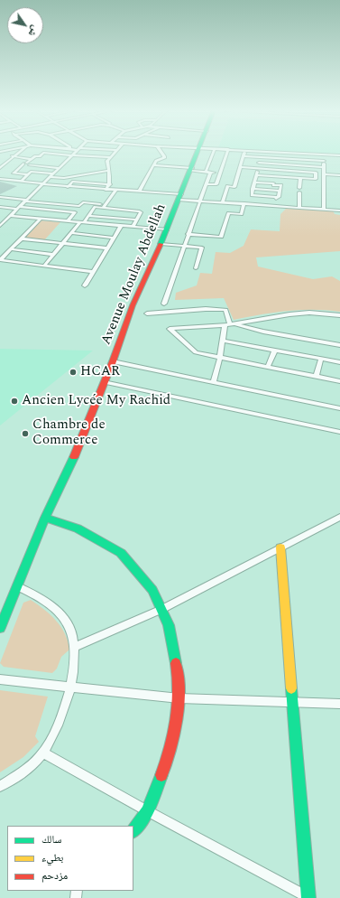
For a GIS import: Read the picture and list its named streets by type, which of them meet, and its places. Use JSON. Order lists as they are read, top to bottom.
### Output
{
  "streets": {
    "main road": ["Avenue Moulay Abdellah"]
  },
  "places": ["HCAR", "Ancien Lycée My Rachid", "Chambre de Commerce"],
  "legend": ["سالك", "بطيء", "مزدحم"],
  "north": "bottom right"
}
